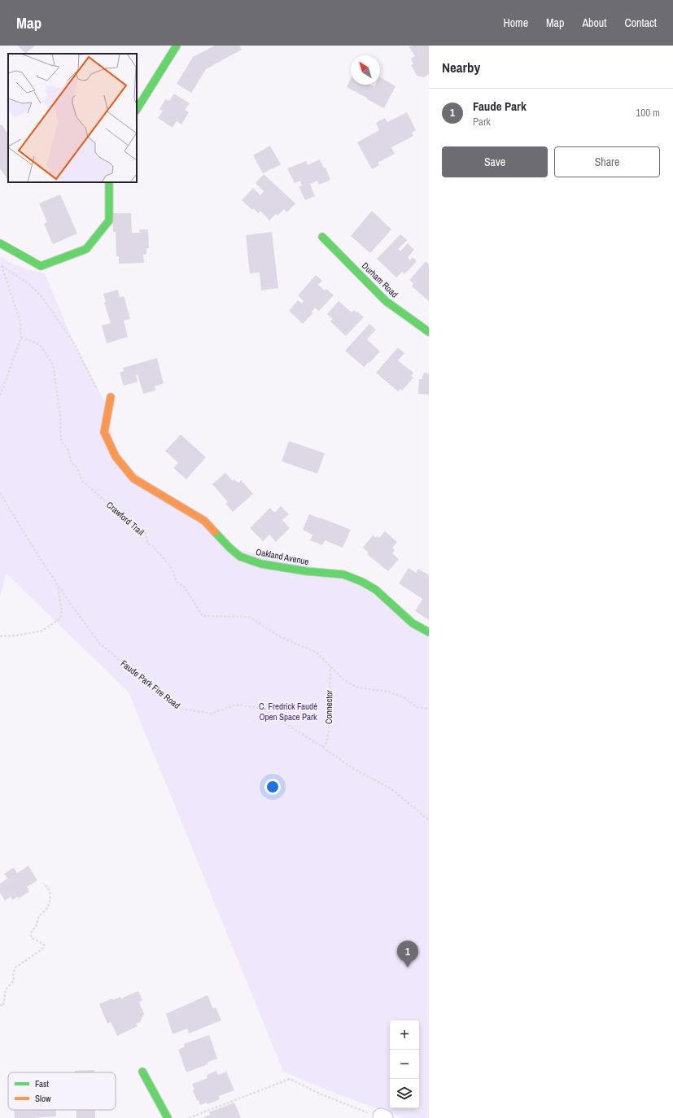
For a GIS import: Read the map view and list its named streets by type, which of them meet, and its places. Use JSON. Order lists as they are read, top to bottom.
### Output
{
  "streets": {
    "street": ["Durham Road", "Oakland Avenue"],
    "path": ["Crawford Trail", "Faude Park Fire Road", "Connector"]
  },
  "crossings": [
    ["Crawford Trail", "Connector"],
    ["Faude Park Fire Road", "Connector"]
  ],
  "parks": ["C. Fredrick Faudé Open Space Park"],
  "legend": ["Fast", "Slow"],
  "north": "top left",
  "page": {
    "header": "Map",
    "nav": [
      "Home",
      "Map",
      "About",
      "Contact"
    ],
    "heading": "Nearby",
    "list": [
      {
        "mark": "1",
        "name": "Faude Park",
        "note": "Park",
        "value": "100 m"
      }
    ],
    "buttons": ["Save", "Share"],
    "pins": "1",
    "map_buttons": ["+", "−"]
  }
}
